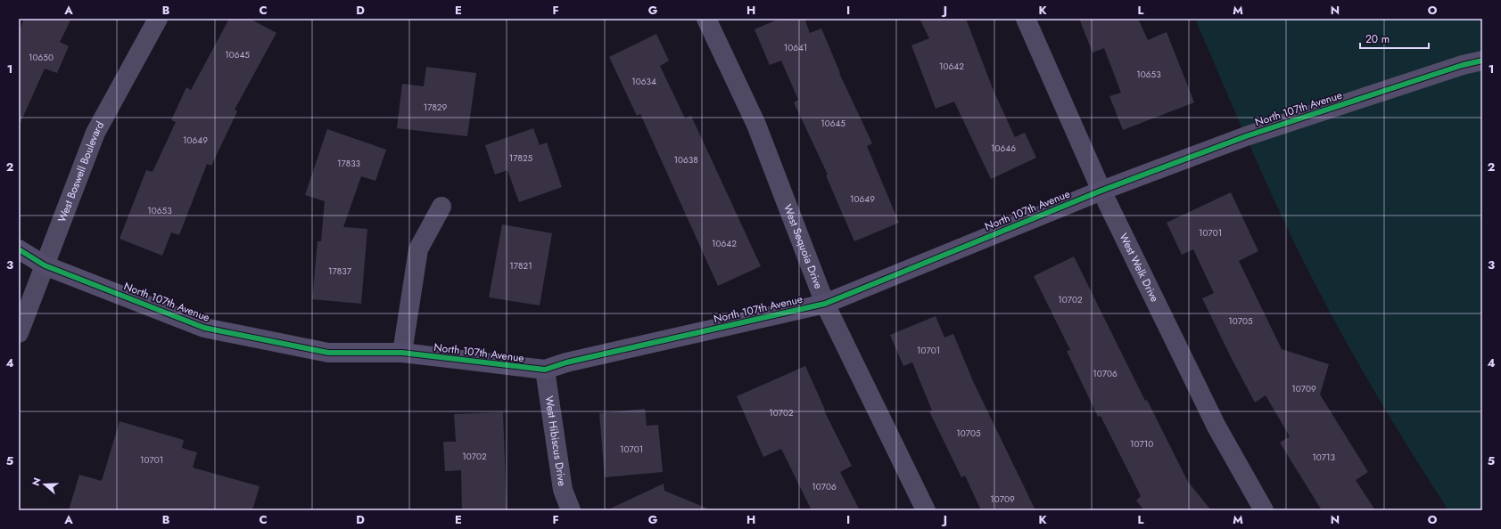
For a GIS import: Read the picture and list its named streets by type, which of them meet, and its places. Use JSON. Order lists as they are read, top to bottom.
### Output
{
  "streets": {
    "street": [
      "North 107th Avenue",
      "West Boswell Boulevard",
      "West Sequoia Drive",
      "West Welk Drive",
      "West Hibiscus Drive"
    ]
  },
  "crossings": [
    ["North 107th Avenue", "West Boswell Boulevard"],
    ["North 107th Avenue", "West Sequoia Drive"],
    ["North 107th Avenue", "West Welk Drive"],
    ["North 107th Avenue", "West Hibiscus Drive"]
  ],
  "house_numbers": [
    "10641",
    "10645",
    "10650",
    "10642",
    "10653",
    "10634",
    "17829",
    "10645",
    "10649",
    "10646",
    "17825",
    "10638",
    "17833",
    "10649",
    "10653",
    "10701",
    "10642",
    "17821",
    "17837",
    "10702",
    "10705",
    "10701",
    "10706",
    "10709",
    "10702",
    "10705",
    "10710",
    "10701",
    "10702",
    "10713",
    "10701",
    "10706",
    "10709"
  ],
  "scale_bar": "20 m",
  "north": "left",
  "grid": {
    "columns": [
      "A",
      "B",
      "C",
      "D",
      "E",
      "F",
      "G",
      "H",
      "I",
      "J",
      "K",
      "L",
      "M",
      "N",
      "O"
    ],
    "rows": [
      "1",
      "2",
      "3",
      "4",
      "5"
    ]
  }
}
